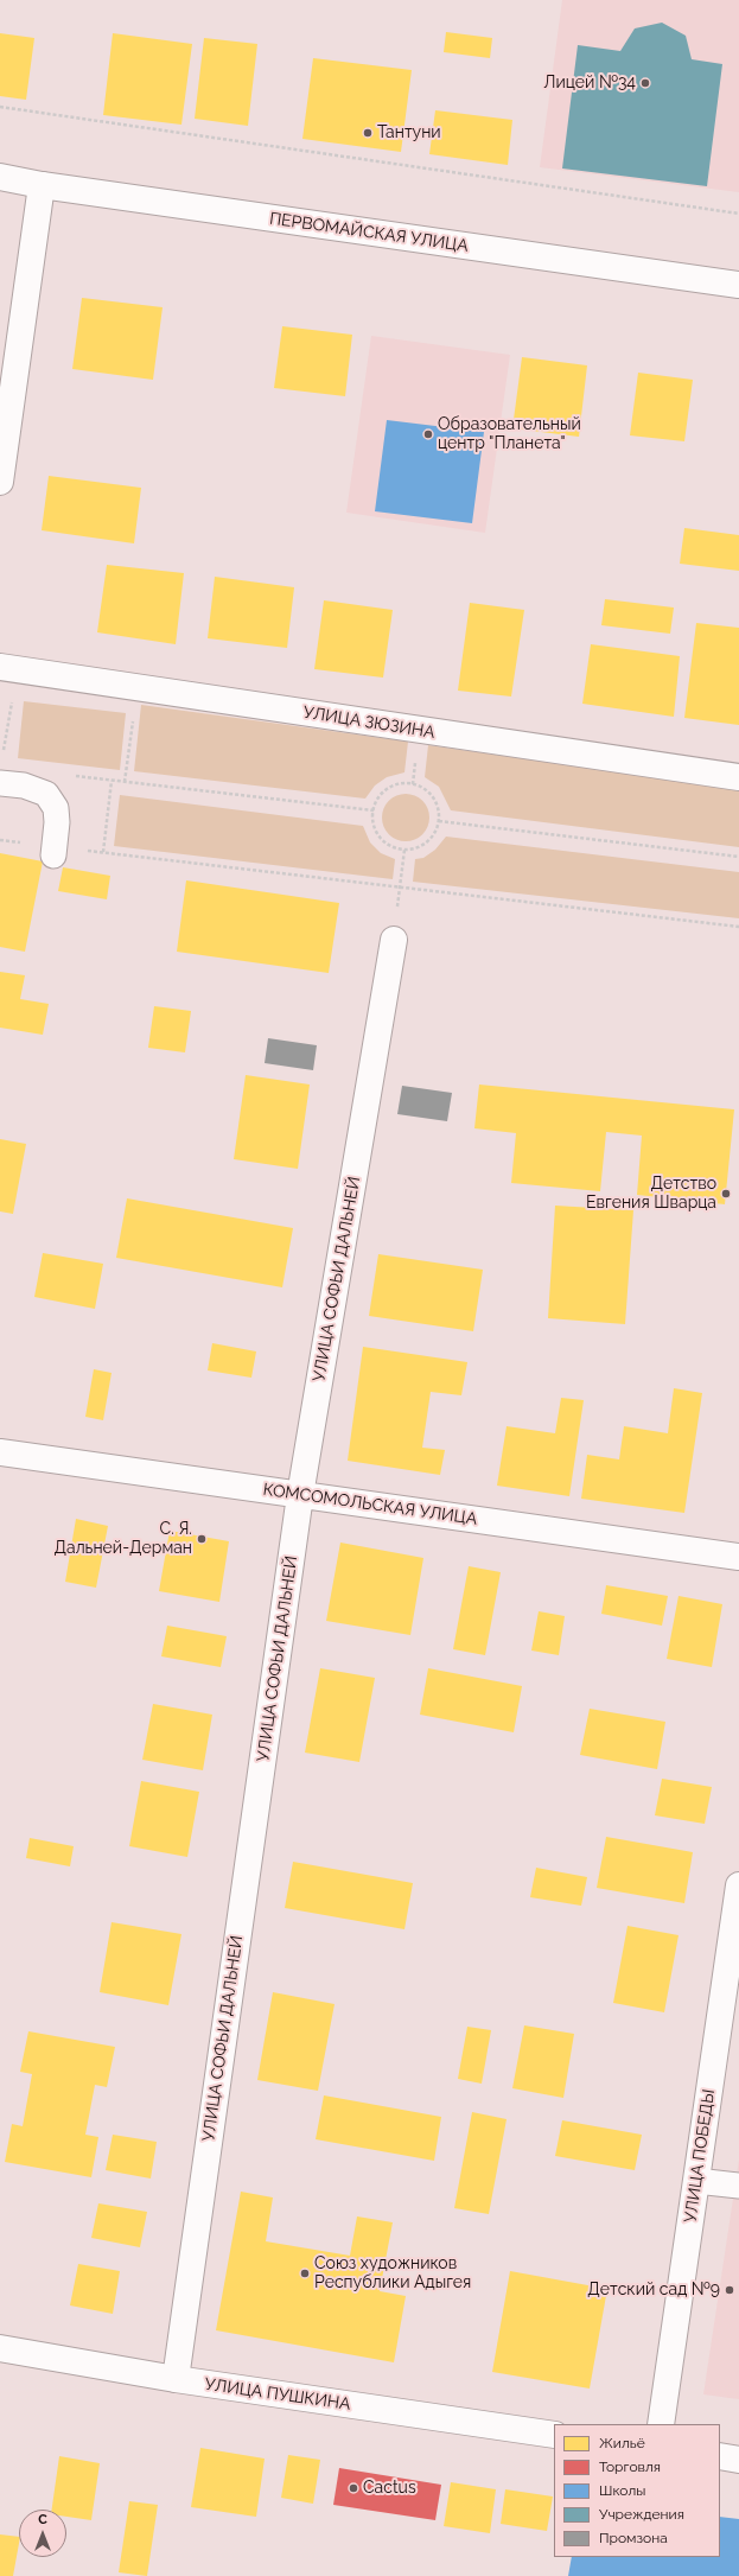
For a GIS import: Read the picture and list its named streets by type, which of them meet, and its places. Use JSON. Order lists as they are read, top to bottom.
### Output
{
  "streets": {
    "street": [
      "ПЕРВОМАЙСКАЯ УЛИЦА",
      "УЛИЦА ЗЮЗИНА",
      "УЛИЦА СОФЬИ ДАЛЬНЕЙ",
      "КОМСОМОЛЬСКАЯ УЛИЦА",
      "УЛИЦА ПОБЕДЫ",
      "УЛИЦА ПУШКИНА"
    ]
  },
  "crossings": [
    ["УЛИЦА СОФЬИ ДАЛЬНЕЙ", "КОМСОМОЛЬСКАЯ УЛИЦА"],
    ["УЛИЦА СОФЬИ ДАЛЬНЕЙ", "УЛИЦА ПУШКИНА"]
  ],
  "places": [
    "Лицей №34",
    "Тантуни",
    "Образовательный центр \"Планета\"",
    "Детство Евгения Шварца",
    "С. Я. Дальней-Дерман",
    "Союз художников Республики Адыгея",
    "Детский сад №9",
    "Cactus"
  ],
  "legend": [
    "Жильё",
    "Торговля",
    "Школы",
    "Учреждения",
    "Промзона"
  ],
  "north": "top"
}
